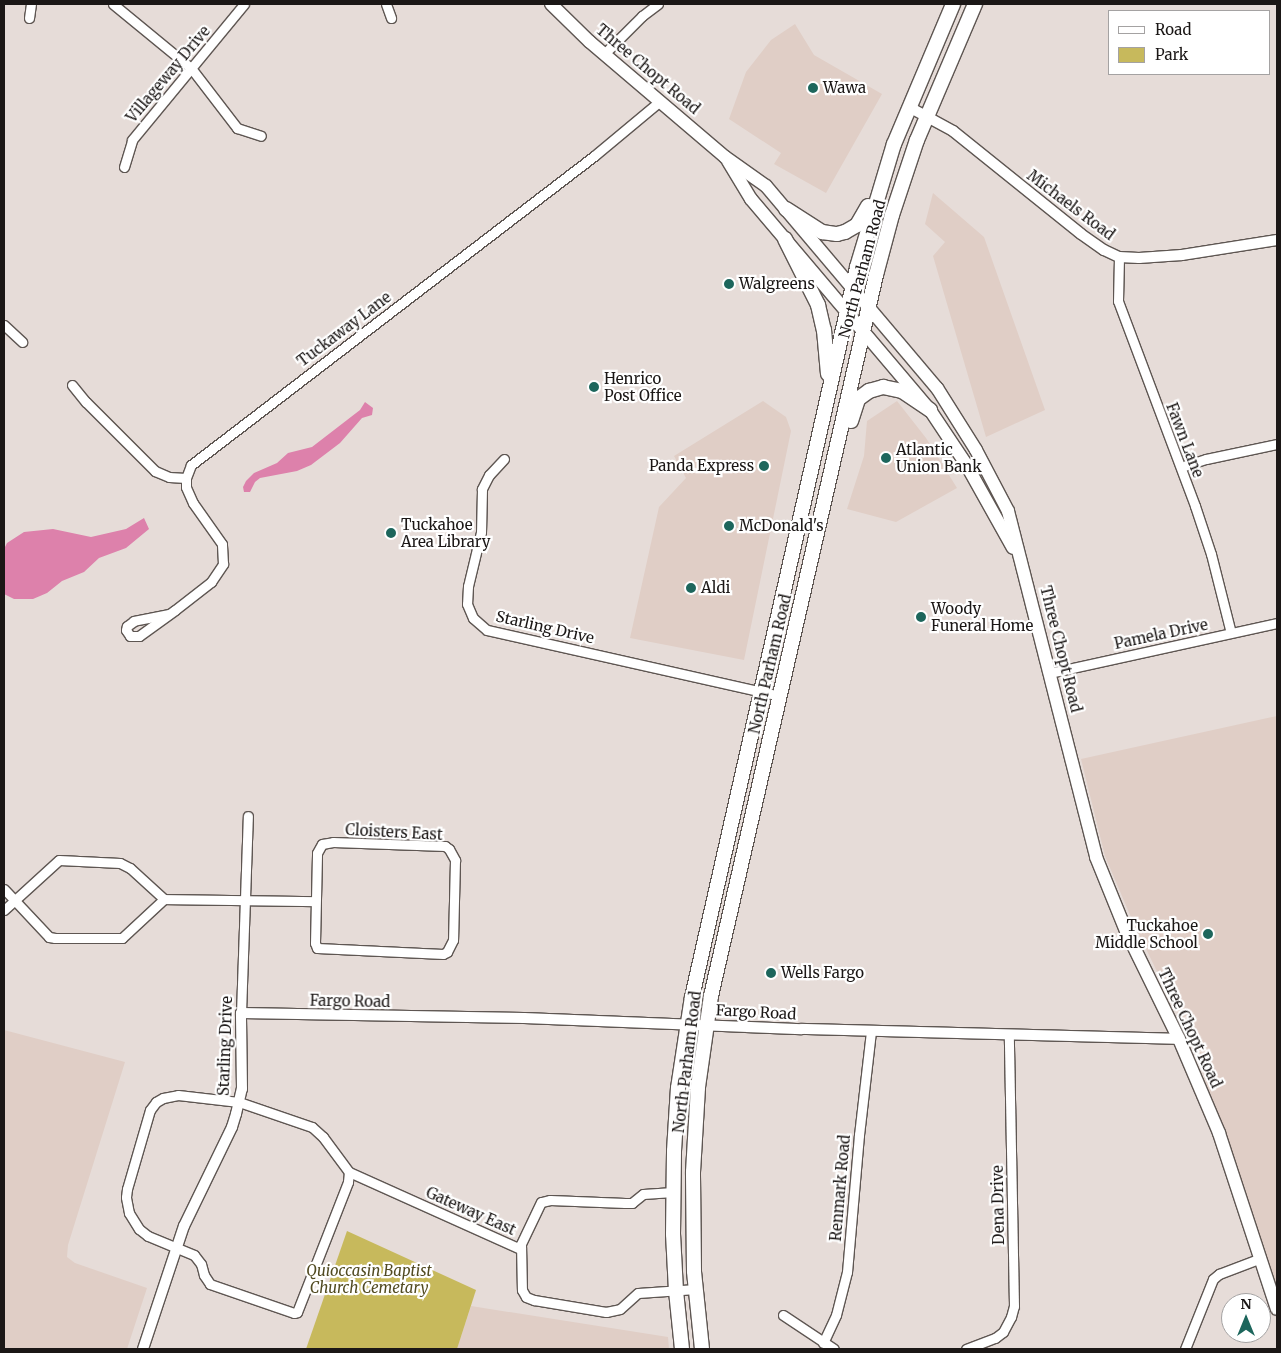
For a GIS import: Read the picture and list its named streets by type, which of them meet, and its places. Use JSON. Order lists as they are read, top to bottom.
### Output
{
  "streets": {
    "highway": ["North Parham Road"],
    "main road": ["Three Chopt Road"],
    "street": [
      "Villageway Drive",
      "Michaels Road",
      "Tuckaway Lane",
      "Fawn Lane",
      "Starling Drive",
      "Pamela Drive",
      "Cloisters East",
      "Fargo Road",
      "Renmark Road",
      "Dena Drive",
      "Gateway East"
    ]
  },
  "crossings": [
    ["Three Chopt Road", "North Parham Road"],
    ["Three Chopt Road", "Tuckaway Lane"],
    ["Three Chopt Road", "Pamela Drive"],
    ["Three Chopt Road", "Fargo Road"],
    ["Michaels Road", "North Parham Road"],
    ["Michaels Road", "Fawn Lane"],
    ["North Parham Road", "Starling Drive"],
    ["North Parham Road", "Fargo Road"],
    ["North Parham Road", "Gateway East"],
    ["Fawn Lane", "Pamela Drive"],
    ["Starling Drive", "Fargo Road"],
    ["Starling Drive", "Gateway East"],
    ["Fargo Road", "Renmark Road"],
    ["Fargo Road", "Dena Drive"]
  ],
  "parks": ["Quioccasin Baptist Church Cemetary"],
  "places": [
    "Wawa",
    "Walgreens",
    "Henrico Post Office",
    "Atlantic Union Bank",
    "Panda Express",
    "McDonald's",
    "Tuckahoe Area Library",
    "Aldi",
    "Woody Funeral Home",
    "Tuckahoe Middle School",
    "Wells Fargo"
  ],
  "legend": ["Road", "Park"],
  "north": "top"
}
